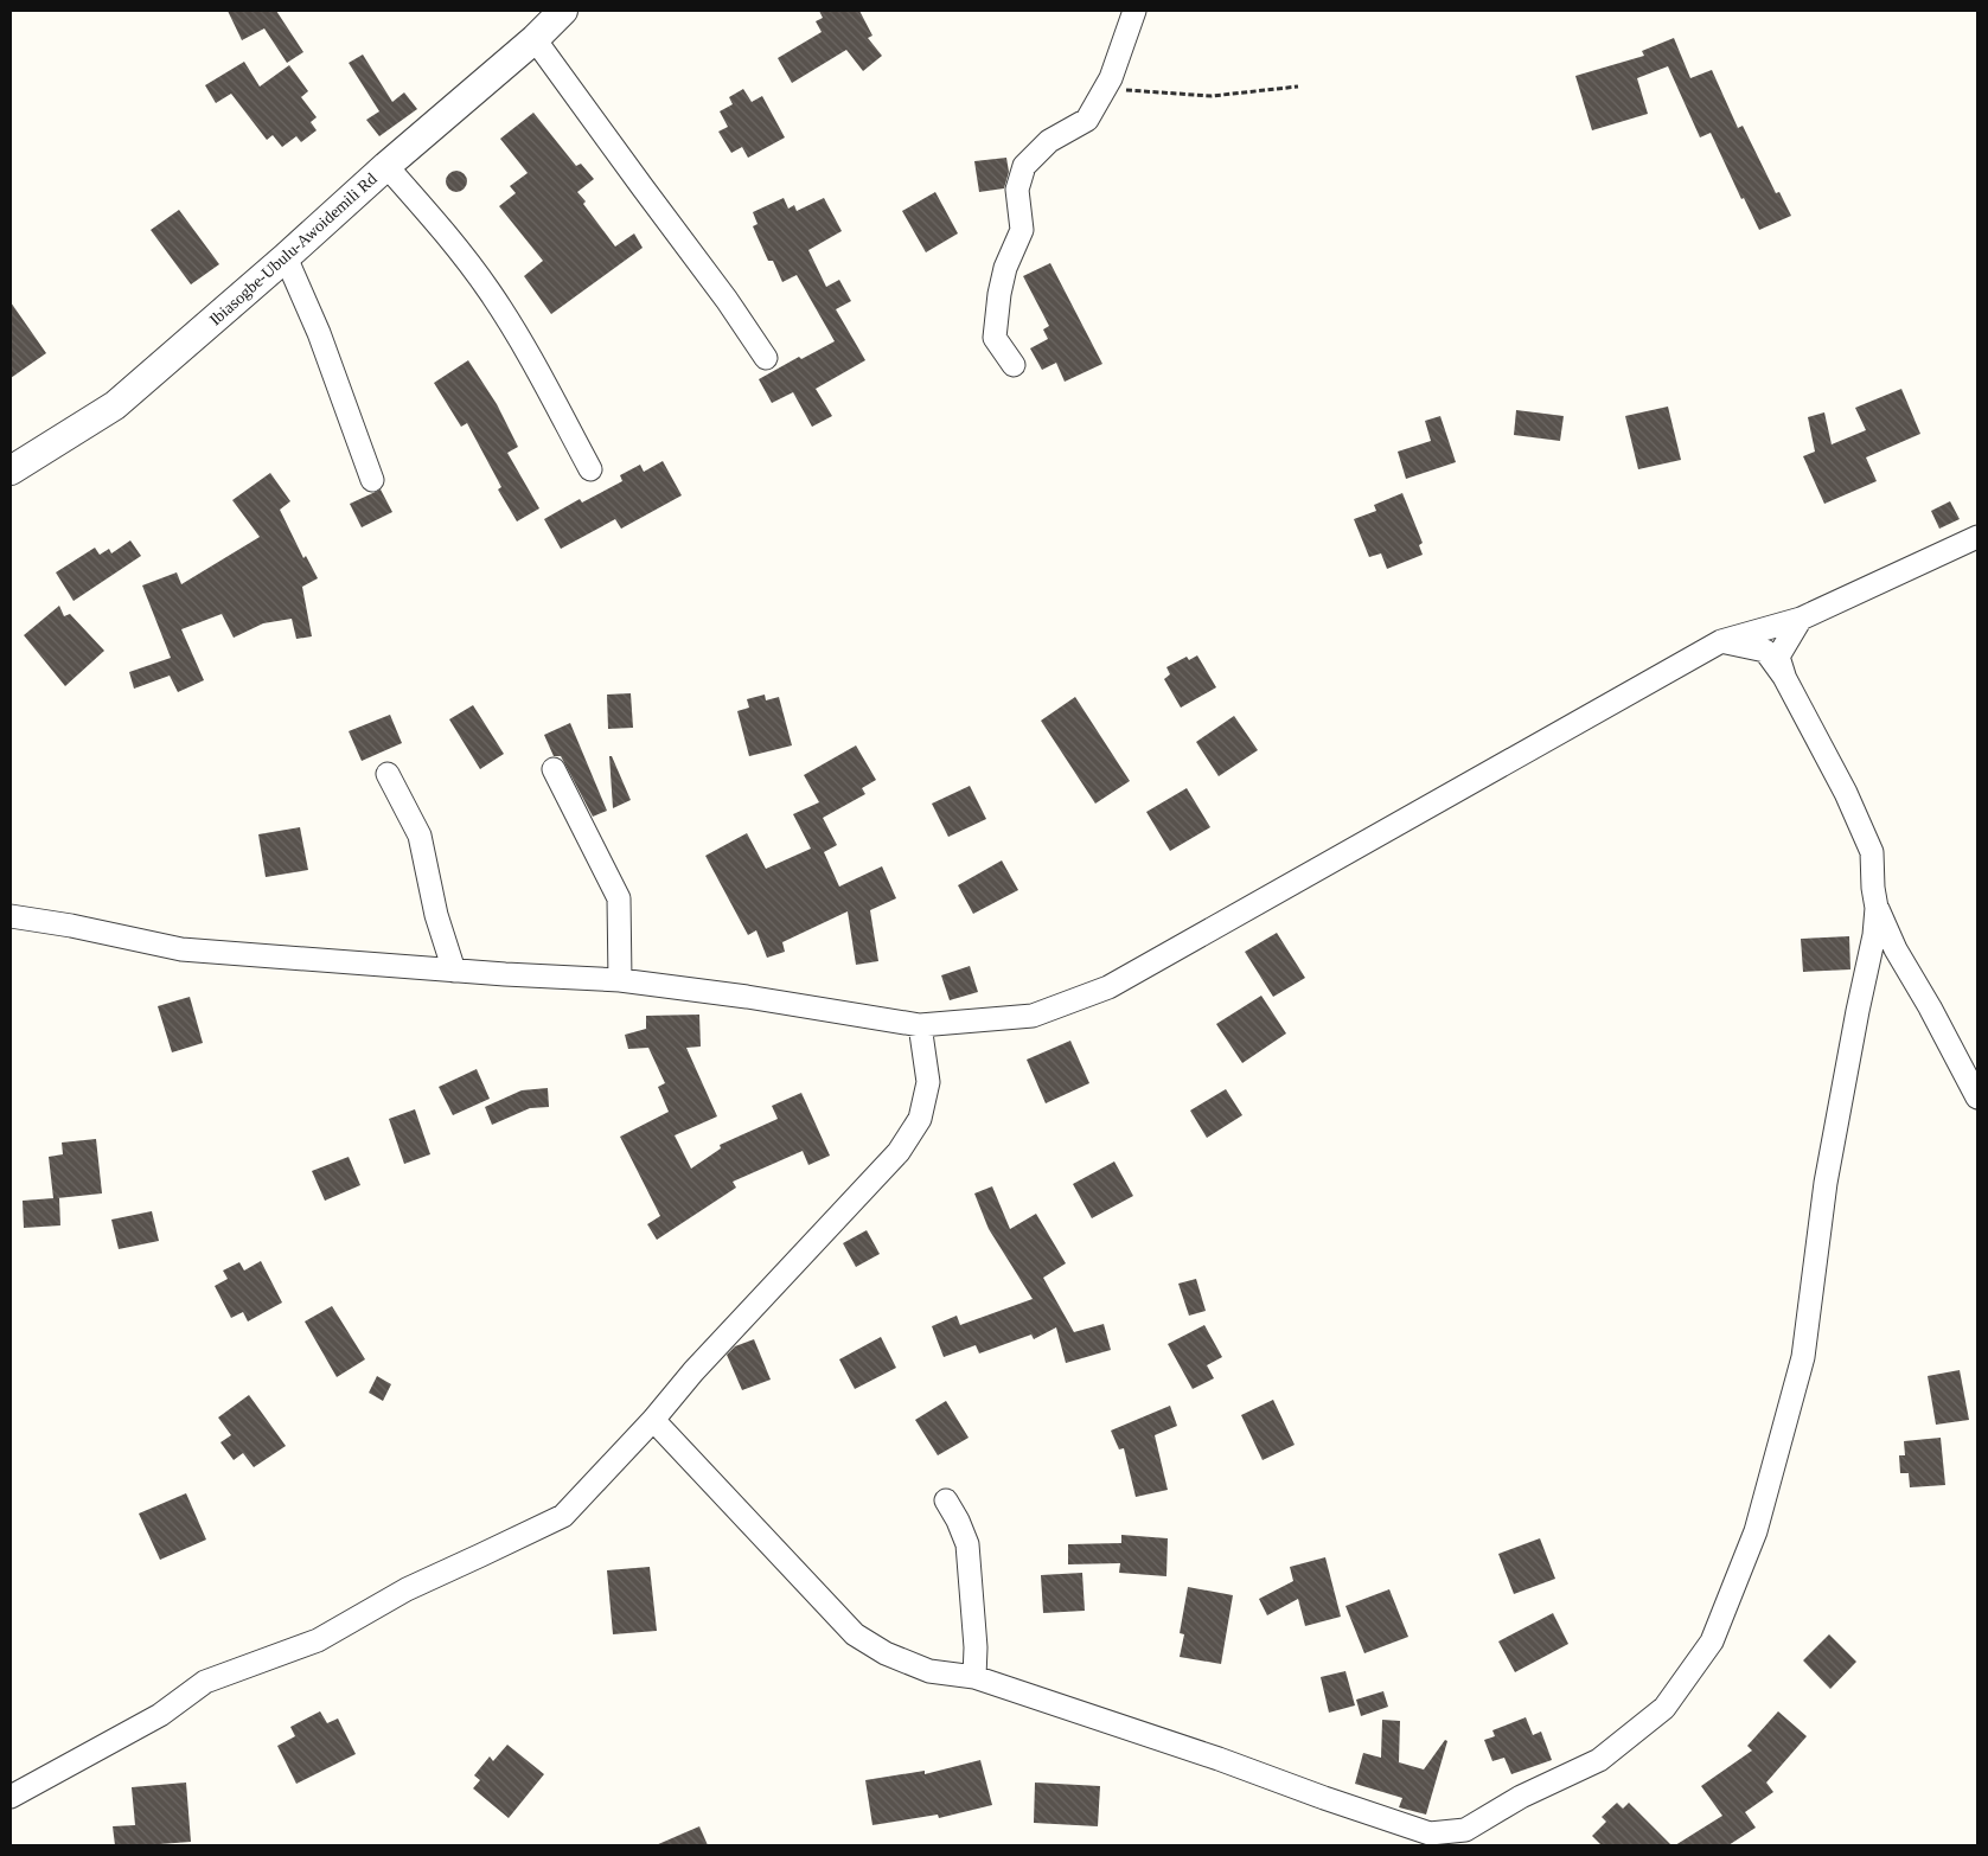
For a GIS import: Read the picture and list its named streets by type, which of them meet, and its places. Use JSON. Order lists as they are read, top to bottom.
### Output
{
  "streets": {
    "street": ["Ibiasogbe-Ubulu-Awoidemili Rd"]
  }
}
